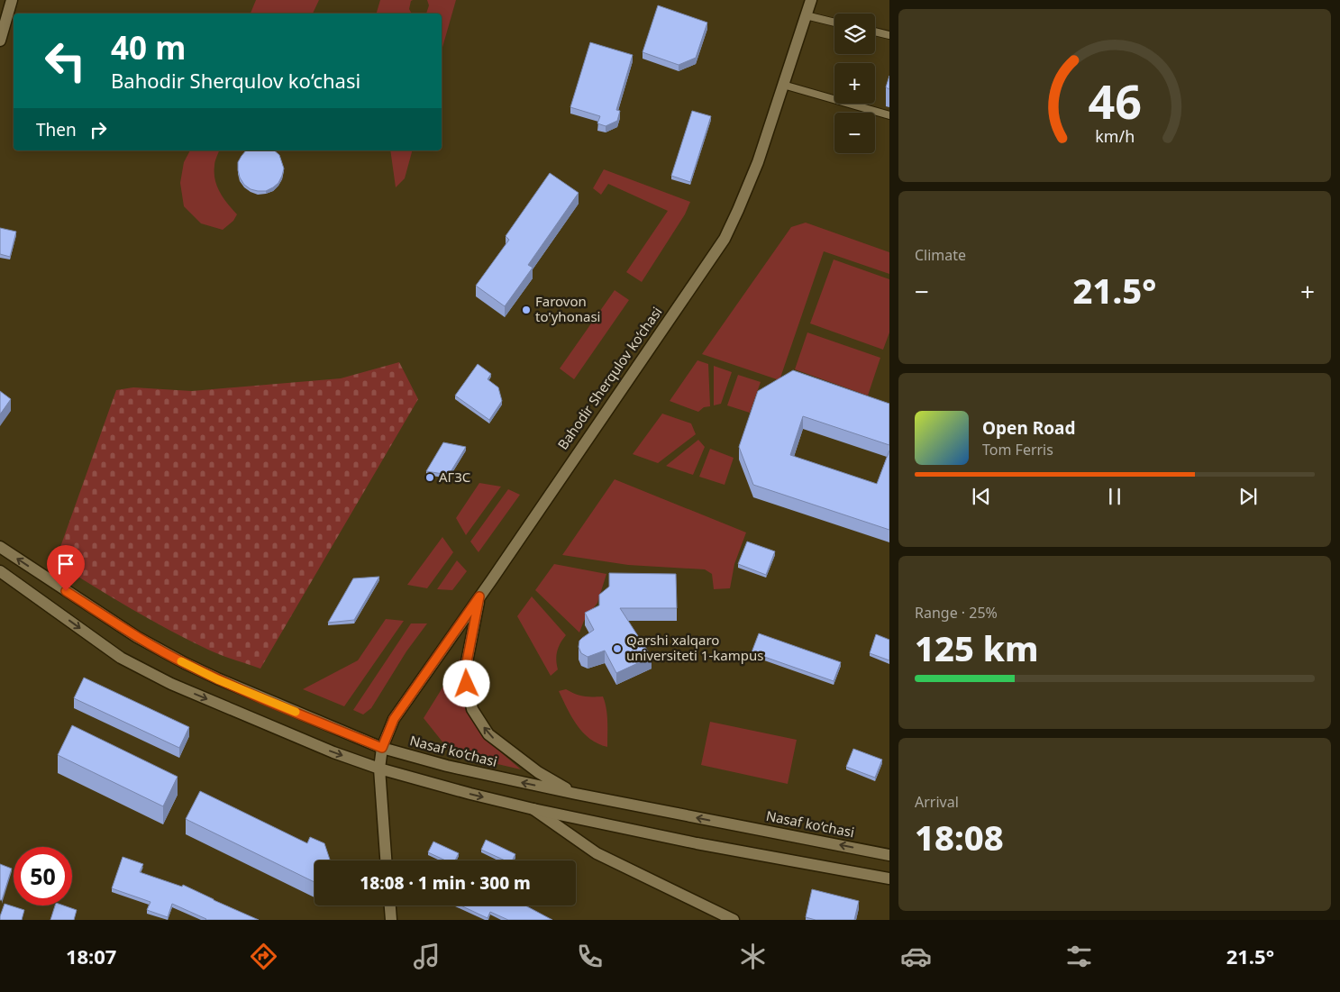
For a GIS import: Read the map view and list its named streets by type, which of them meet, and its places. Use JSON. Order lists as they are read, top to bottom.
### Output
{
  "streets": {
    "main road": ["Bahodir Sherqulov ko‘chasi", "Nasaf ko‘chasi"]
  },
  "crossings": [
    ["Bahodir Sherqulov ko‘chasi", "Nasaf ko‘chasi"]
  ],
  "places": ["Farovon to'yhonasi", "АГЗС", "Qarshi xalqaro universiteti 1-kampus"],
  "page": {
    "map_buttons": ["+", "−"],
    "turn": ["40 m", "Bahodir Sherqulov ko‘chasi"],
    "then": "Then",
    "tile": [
      "Climate",
      ["Range · 25%", "125 km"],
      ["Arrival", "18:08"]
    ],
    "heat": ["−", "21.5°", "+"],
    "song": ["Open Road", "Tom Ferris"],
    "limit": "50",
    "trip": "18:08 · 1 min · 300 m",
    "tabs": ["18:07", "21.5°"],
    "gauge": ["46", "km/h"]
  }
}
